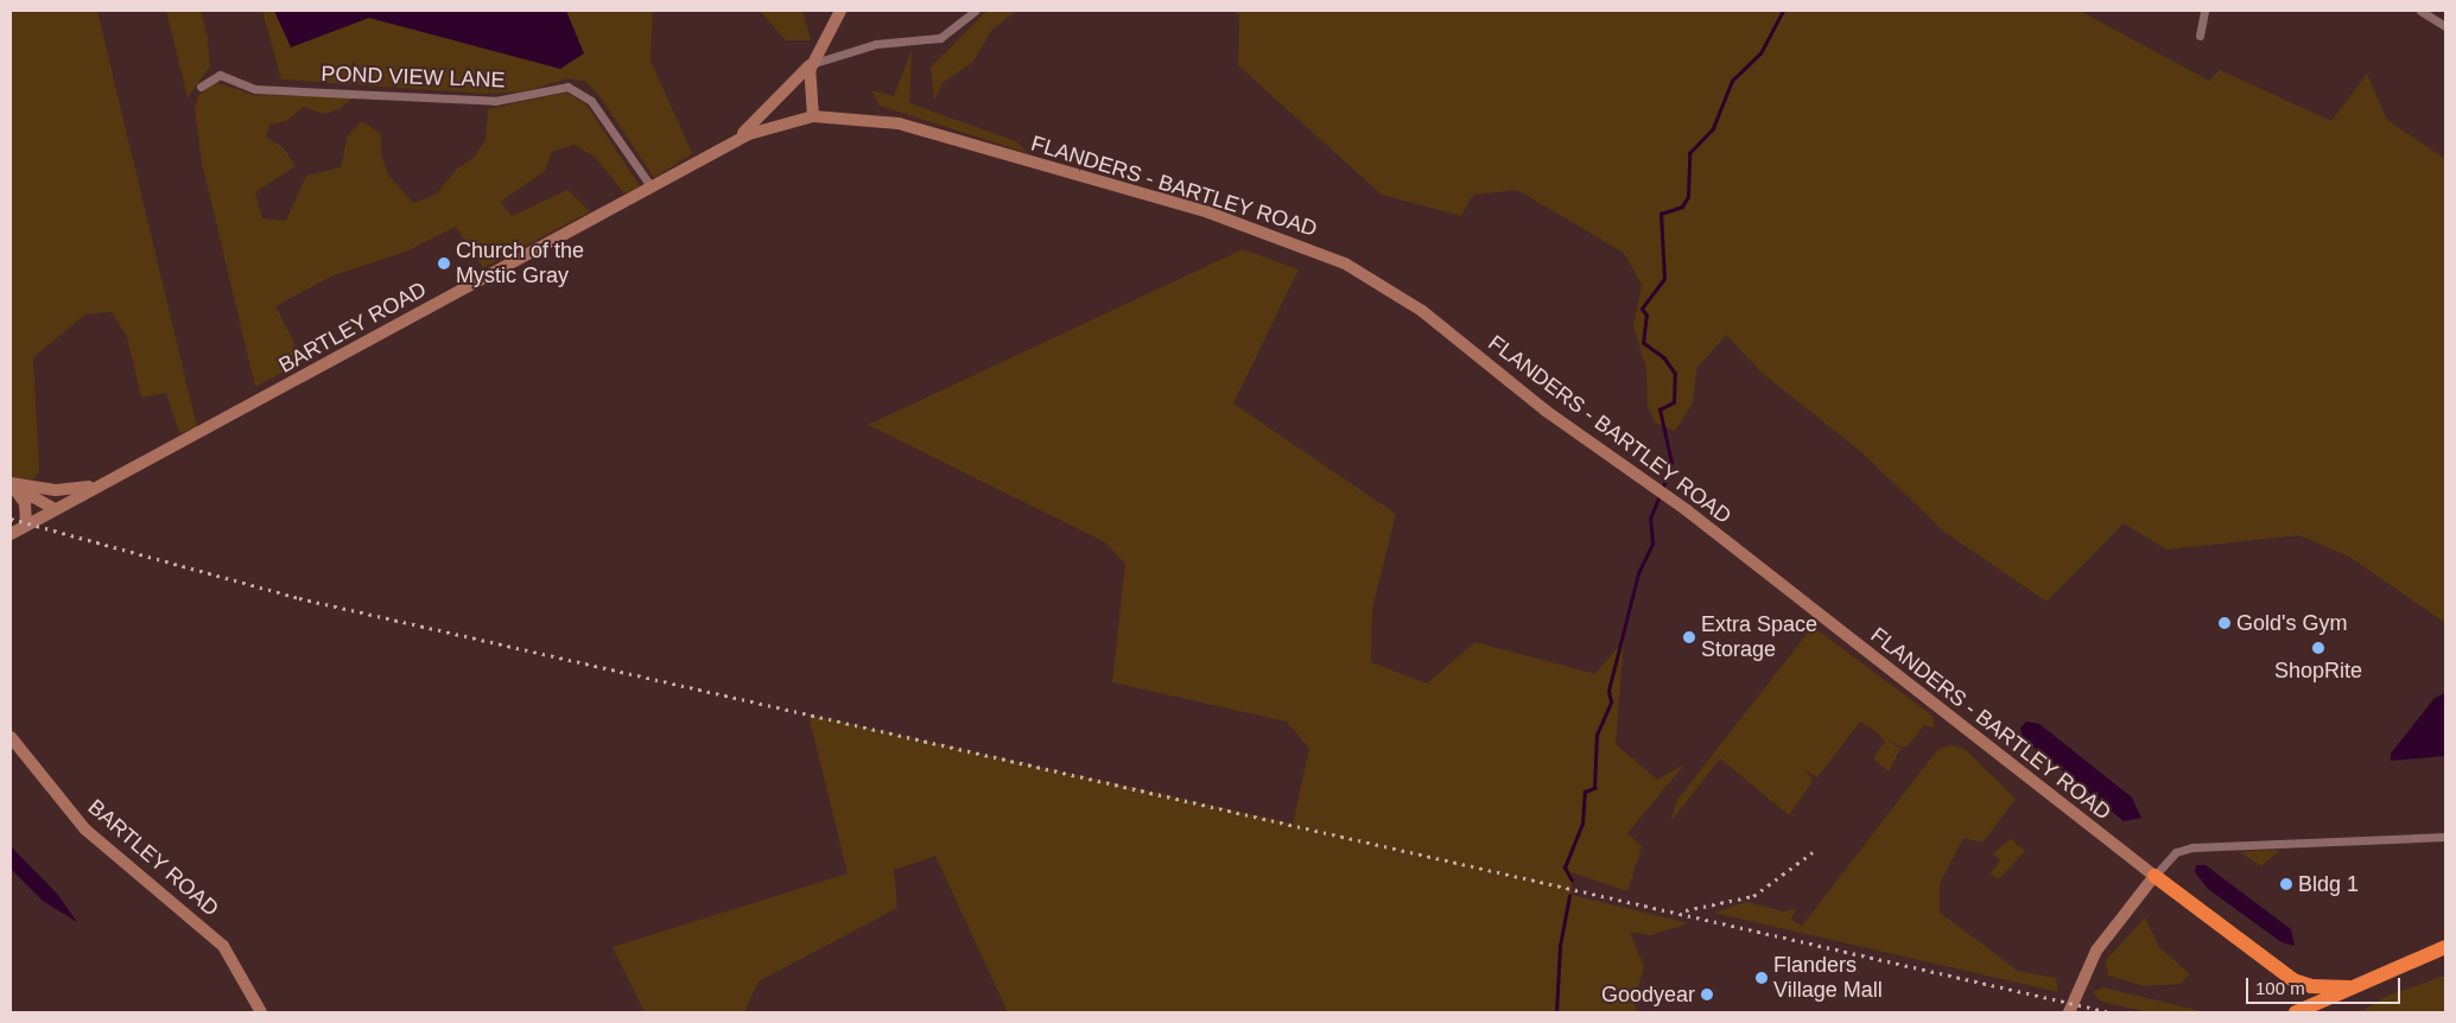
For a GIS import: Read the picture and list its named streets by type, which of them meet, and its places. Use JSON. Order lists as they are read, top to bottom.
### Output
{
  "streets": {
    "main road": ["FLANDERS - BARTLEY ROAD", "BARTLEY ROAD"],
    "street": ["POND VIEW LANE"]
  },
  "crossings": [
    ["POND VIEW LANE", "BARTLEY ROAD"],
    ["FLANDERS - BARTLEY ROAD", "BARTLEY ROAD"]
  ],
  "places": [
    "Church of the Mystic Gray",
    "Gold's Gym",
    "Extra Space Storage",
    "ShopRite",
    "Bldg 1",
    "Flanders Village Mall",
    "Goodyear"
  ],
  "scale_bar": "100 m"
}
